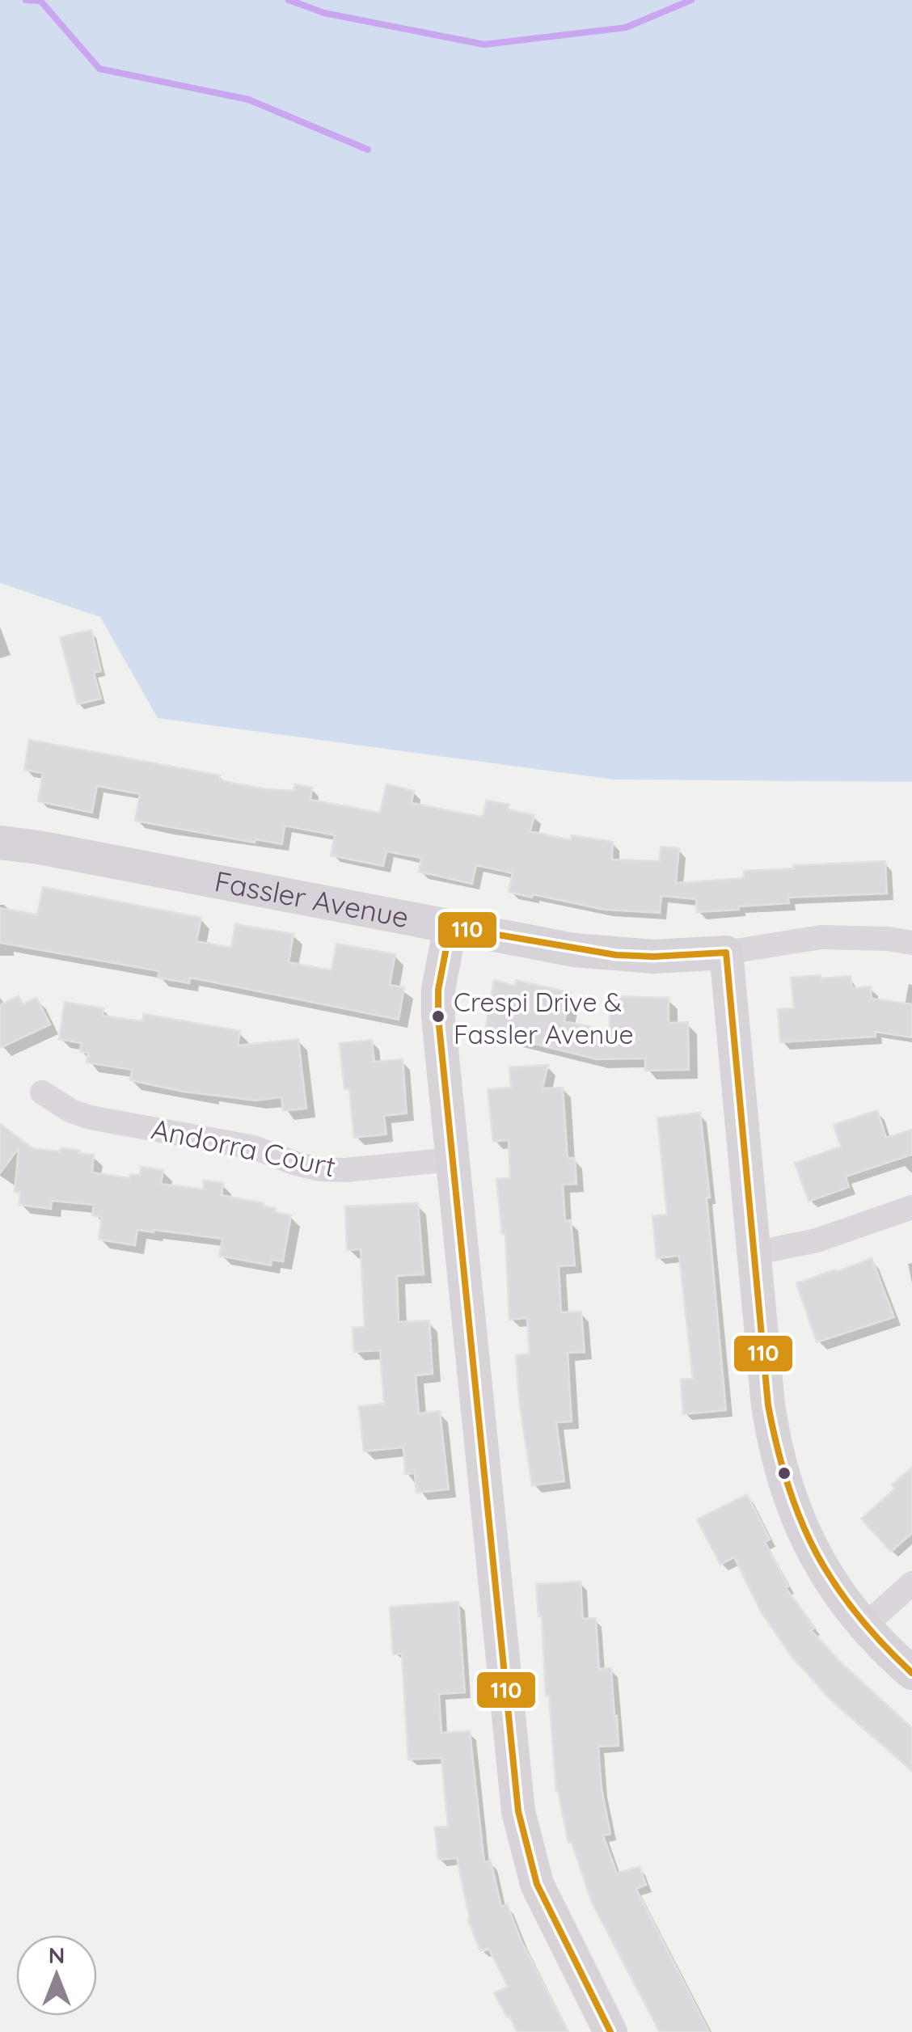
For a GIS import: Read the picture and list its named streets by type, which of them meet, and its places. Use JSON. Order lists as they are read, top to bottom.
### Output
{
  "streets": {
    "street": ["Fassler Avenue", "Andorra Court"]
  },
  "places": ["Crespi Drive & Fassler Avenue"],
  "lines": ["transit line 110"],
  "north": "top"
}
